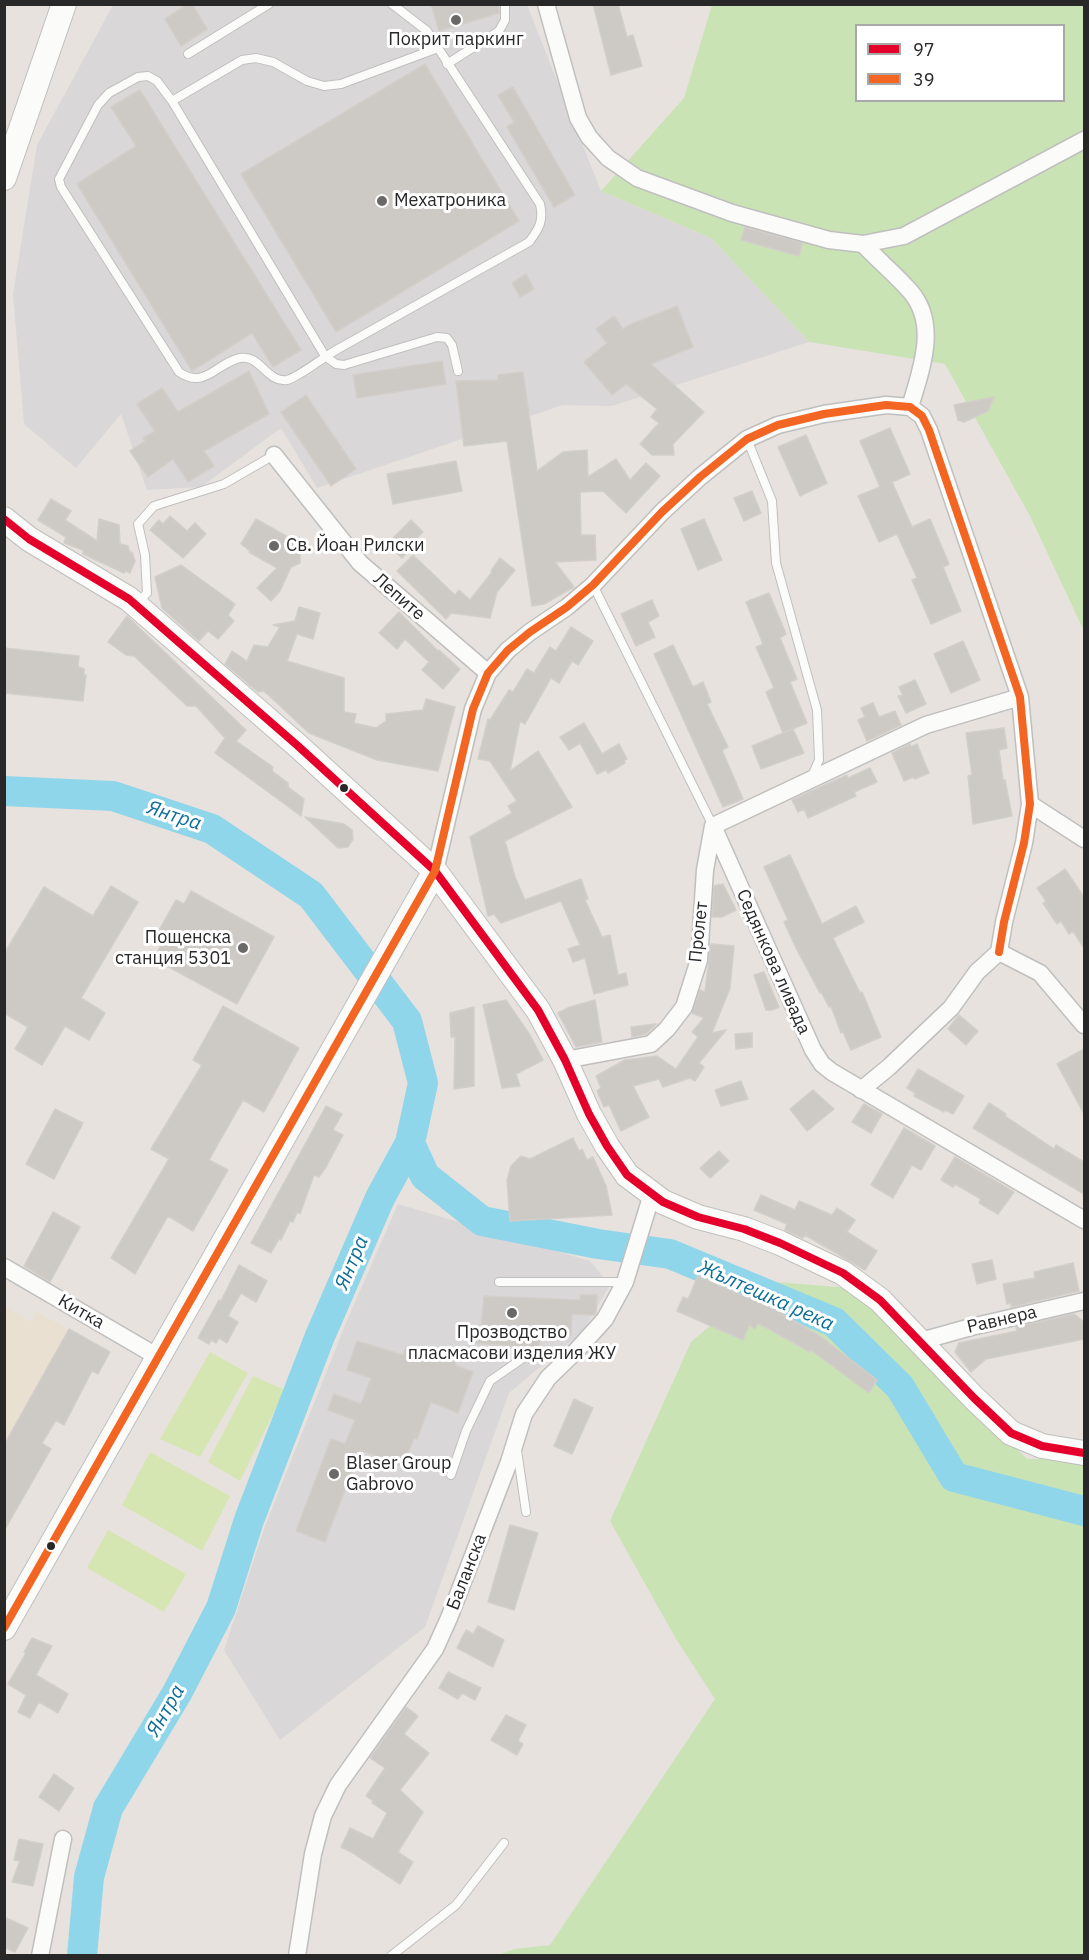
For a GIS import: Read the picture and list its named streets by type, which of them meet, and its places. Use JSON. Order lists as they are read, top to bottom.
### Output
{
  "streets": {
    "street": [
      "Лепите",
      "Пролет",
      "Седянкова ливада",
      "Китка",
      "Равнера",
      "Баланска"
    ]
  },
  "crossings": [
    ["Пролет", "Седянкова ливада"]
  ],
  "water": ["Янтра", "Жълтешка река"],
  "places": [
    "Покрит паркинг",
    "Мехатроника",
    "Св. Йоан Рилски",
    "Пощенска станция 5301",
    "Прозводство пласмасови изделия ЖУ",
    "Blaser Group Gabrovo"
  ],
  "lines": ["transit line 39", "transit line 97"],
  "legend": ["97", "39"]
}
